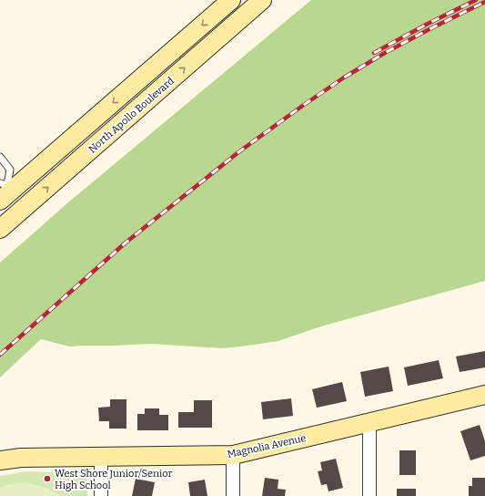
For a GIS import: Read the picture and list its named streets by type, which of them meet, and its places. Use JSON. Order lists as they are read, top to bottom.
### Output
{
  "streets": {
    "street": ["North Apollo Boulevard", "Magnolia Avenue"]
  },
  "places": ["West Shore Junior/Senior High School"]
}
